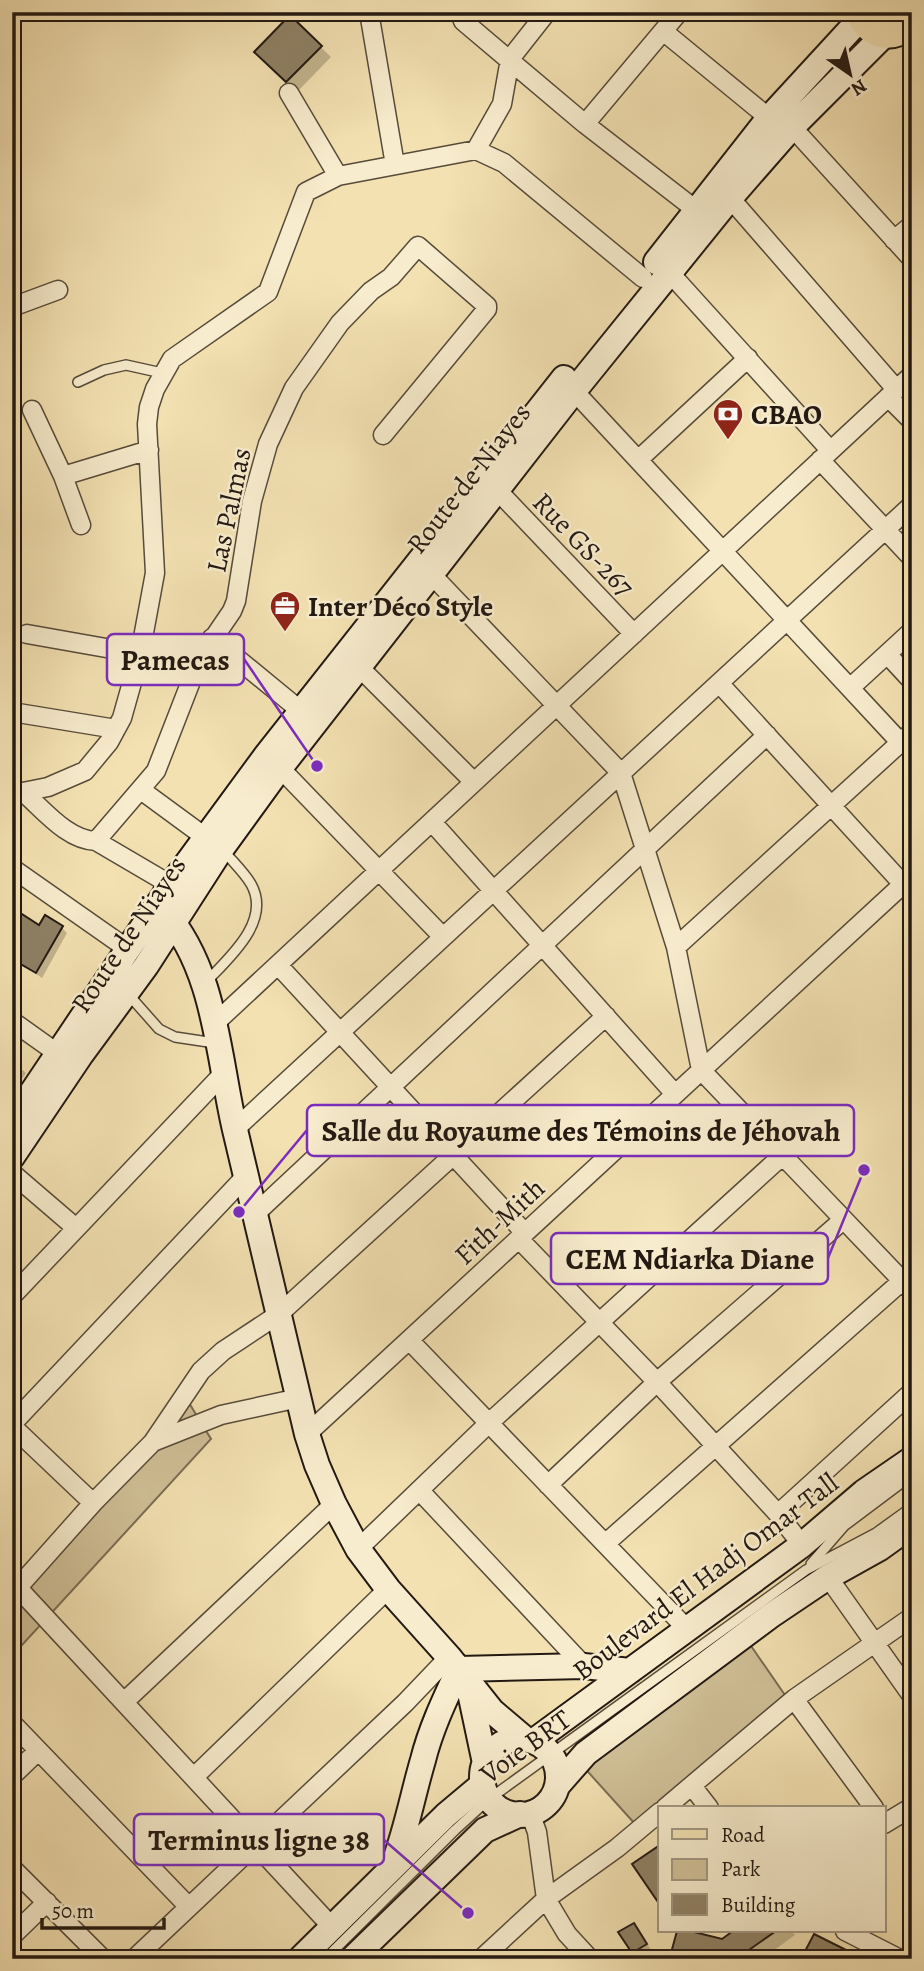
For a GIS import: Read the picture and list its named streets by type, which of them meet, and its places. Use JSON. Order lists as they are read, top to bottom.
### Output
{
  "streets": {
    "main road": ["Route de Niayes", "Boulevard El Hadj Omar Tall"],
    "street": ["Las Palmas", "Rue GS-267", "Fith-Mith"],
    "lane": ["Voie BRT"]
  },
  "crossings": [
    ["Route de Niayes", "Rue GS-267"],
    ["Boulevard El Hadj Omar Tall", "Voie BRT"]
  ],
  "places": {
    "bank": ["CBAO"],
    "office": ["Inter Déco Style"],
    "other": [
      "Pamecas",
      "CEM Ndiarka Diane",
      "Salle du Royaume des Témoins de Jéhovah",
      "Terminus ligne 38"
    ]
  },
  "legend": ["Road", "Park", "Building"],
  "scale_bar": "50 m",
  "north": "bottom right"
}
